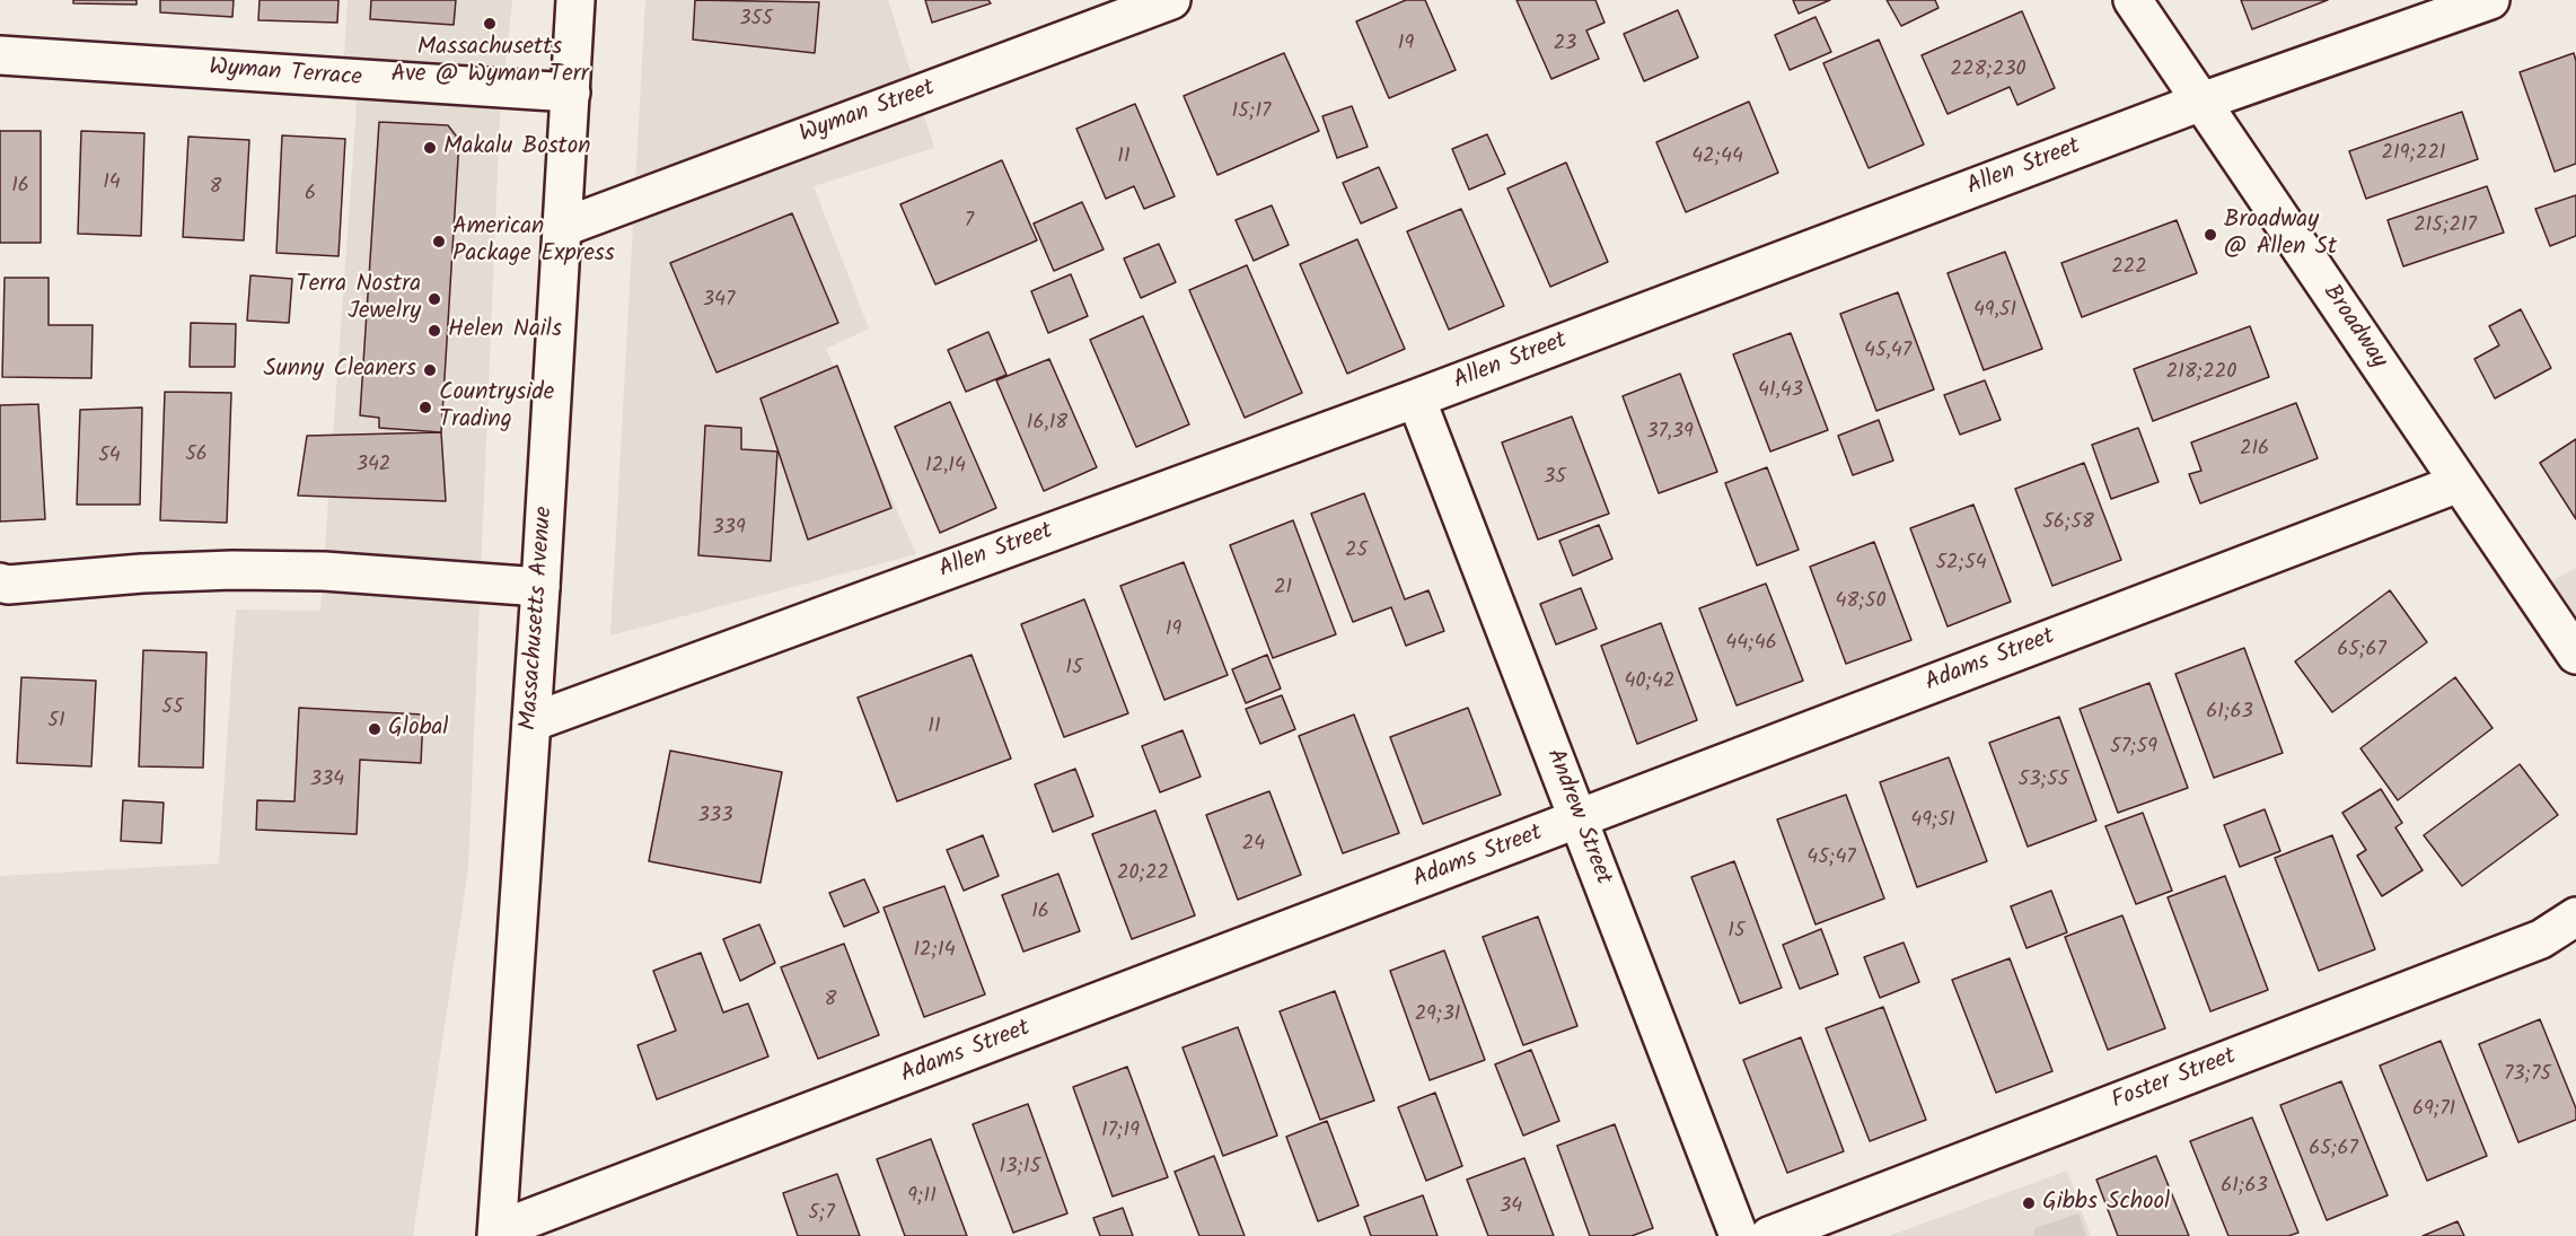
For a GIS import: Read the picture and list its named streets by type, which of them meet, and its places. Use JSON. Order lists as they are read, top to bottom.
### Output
{
  "streets": {
    "main road": [
      "Wyman Terrace",
      "Wyman Street",
      "Allen Street",
      "Broadway",
      "Massachusetts Avenue",
      "Adams Street",
      "Andrew Street",
      "Foster Street"
    ]
  },
  "crossings": [
    ["Wyman Terrace", "Massachusetts Avenue"],
    ["Wyman Street", "Massachusetts Avenue"],
    ["Allen Street", "Broadway"],
    ["Allen Street", "Massachusetts Avenue"],
    ["Allen Street", "Andrew Street"],
    ["Broadway", "Adams Street"],
    ["Massachusetts Avenue", "Adams Street"],
    ["Adams Street", "Andrew Street"]
  ],
  "places": [
    "Massachusetts Ave @ Wyman Terr",
    "Makalu Boston",
    "Broadway @ Allen St",
    "American Package Express",
    "Terra Nostra Jewelry",
    "Helen Nails",
    "Sunny Cleaners",
    "Countryside Trading",
    "Global",
    "Gibbs School"
  ],
  "house_numbers": [
    "355",
    "19",
    "23",
    "228;230",
    "15;17",
    "219;221",
    "11",
    "42;44",
    "14",
    "16",
    "8",
    "6",
    "7",
    "215;217",
    "222",
    "347",
    "49,51",
    "45,47",
    "218;220",
    "41,43",
    "16,18",
    "37,39",
    "216",
    "56",
    "54",
    "342",
    "12,14",
    "35",
    "56;58",
    "339",
    "25",
    "52;54",
    "21",
    "48;50",
    "19",
    "44;46",
    "65;67",
    "15",
    "40;42",
    "55",
    "61;63",
    "51",
    "11",
    "57;59",
    "334",
    "53;55",
    "333",
    "49;51",
    "24",
    "45;47",
    "20;22",
    "16",
    "15",
    "12;14",
    "8",
    "29;31",
    "73;75",
    "69;71",
    "17;19",
    "65;67",
    "13;15",
    "61;63",
    "9;11",
    "34",
    "5;7"
  ]
}
